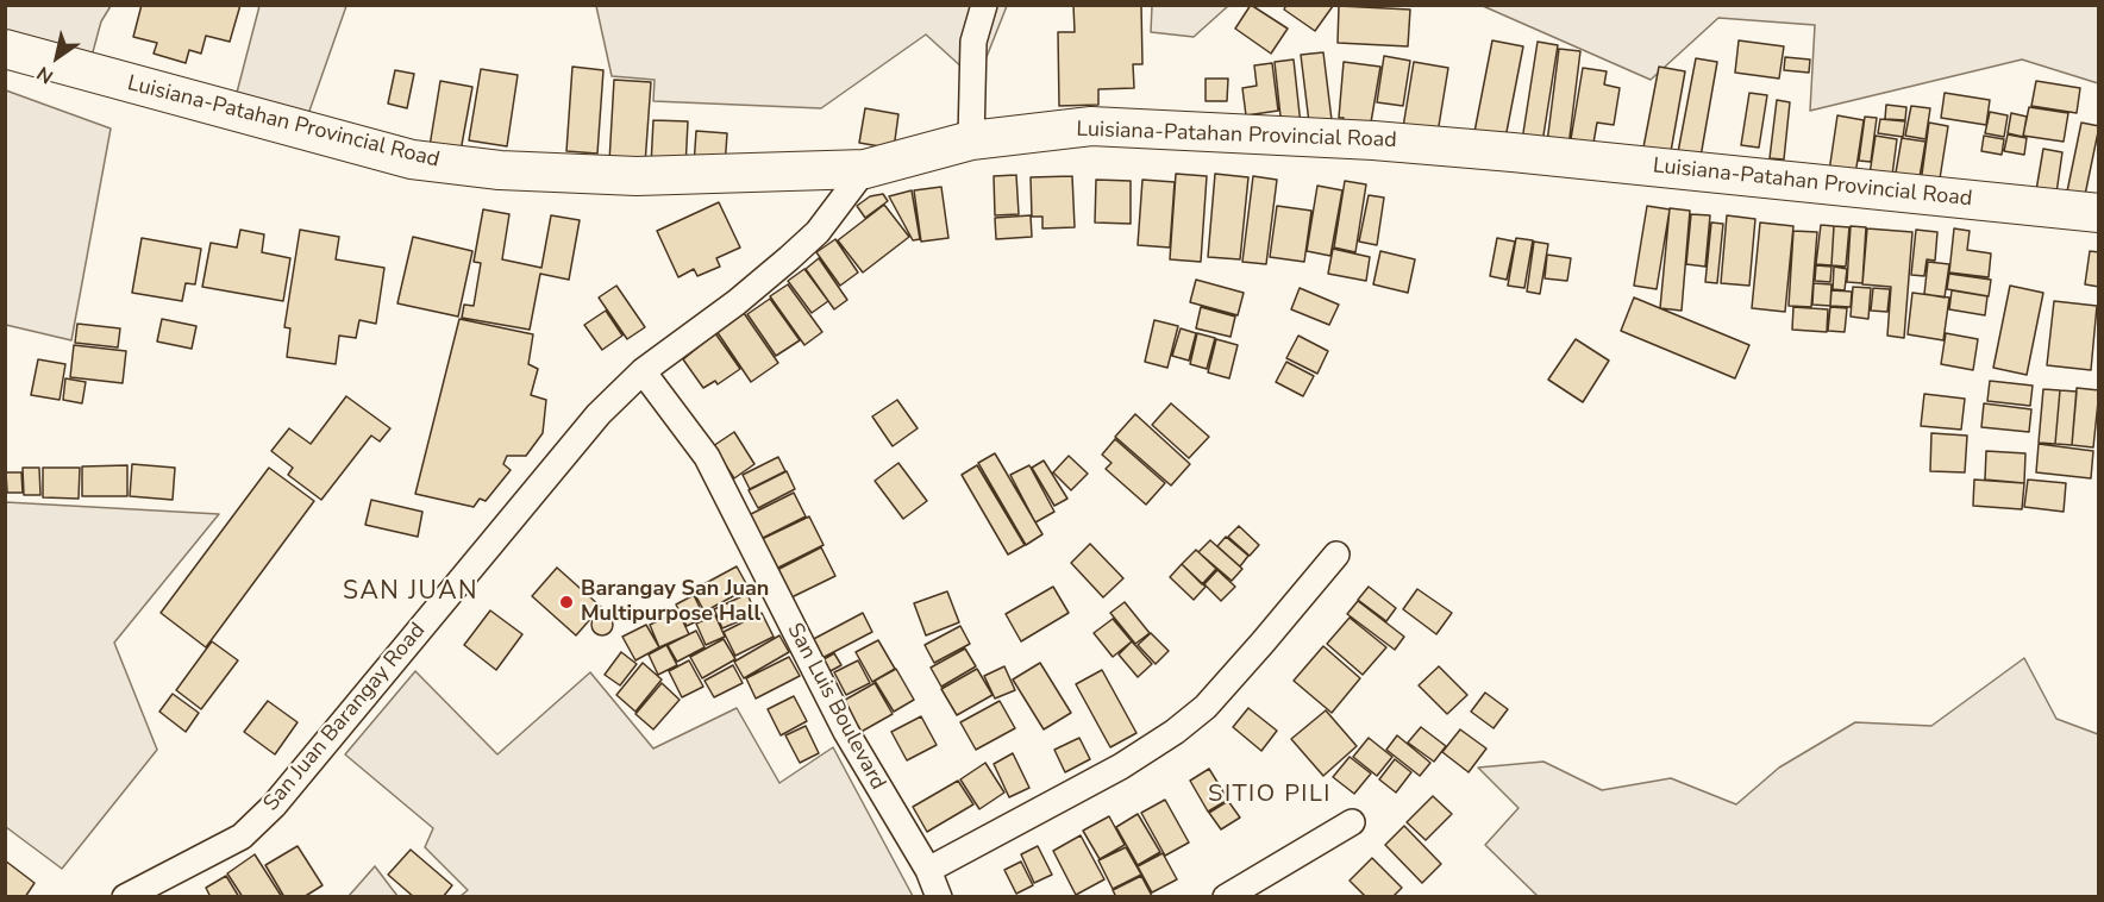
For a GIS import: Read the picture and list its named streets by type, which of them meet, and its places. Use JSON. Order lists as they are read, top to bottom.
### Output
{
  "streets": {
    "street": ["Luisiana-Patahan Provincial Road", "San Luis Boulevard", "San Juan Barangay Road"]
  },
  "crossings": [
    ["Luisiana-Patahan Provincial Road", "San Juan Barangay Road"],
    ["San Luis Boulevard", "San Juan Barangay Road"]
  ],
  "districts": ["SAN JUAN", "SITIO PILI"],
  "places": ["Barangay San Juan Multipurpose Hall"],
  "north": "bottom left"
}
